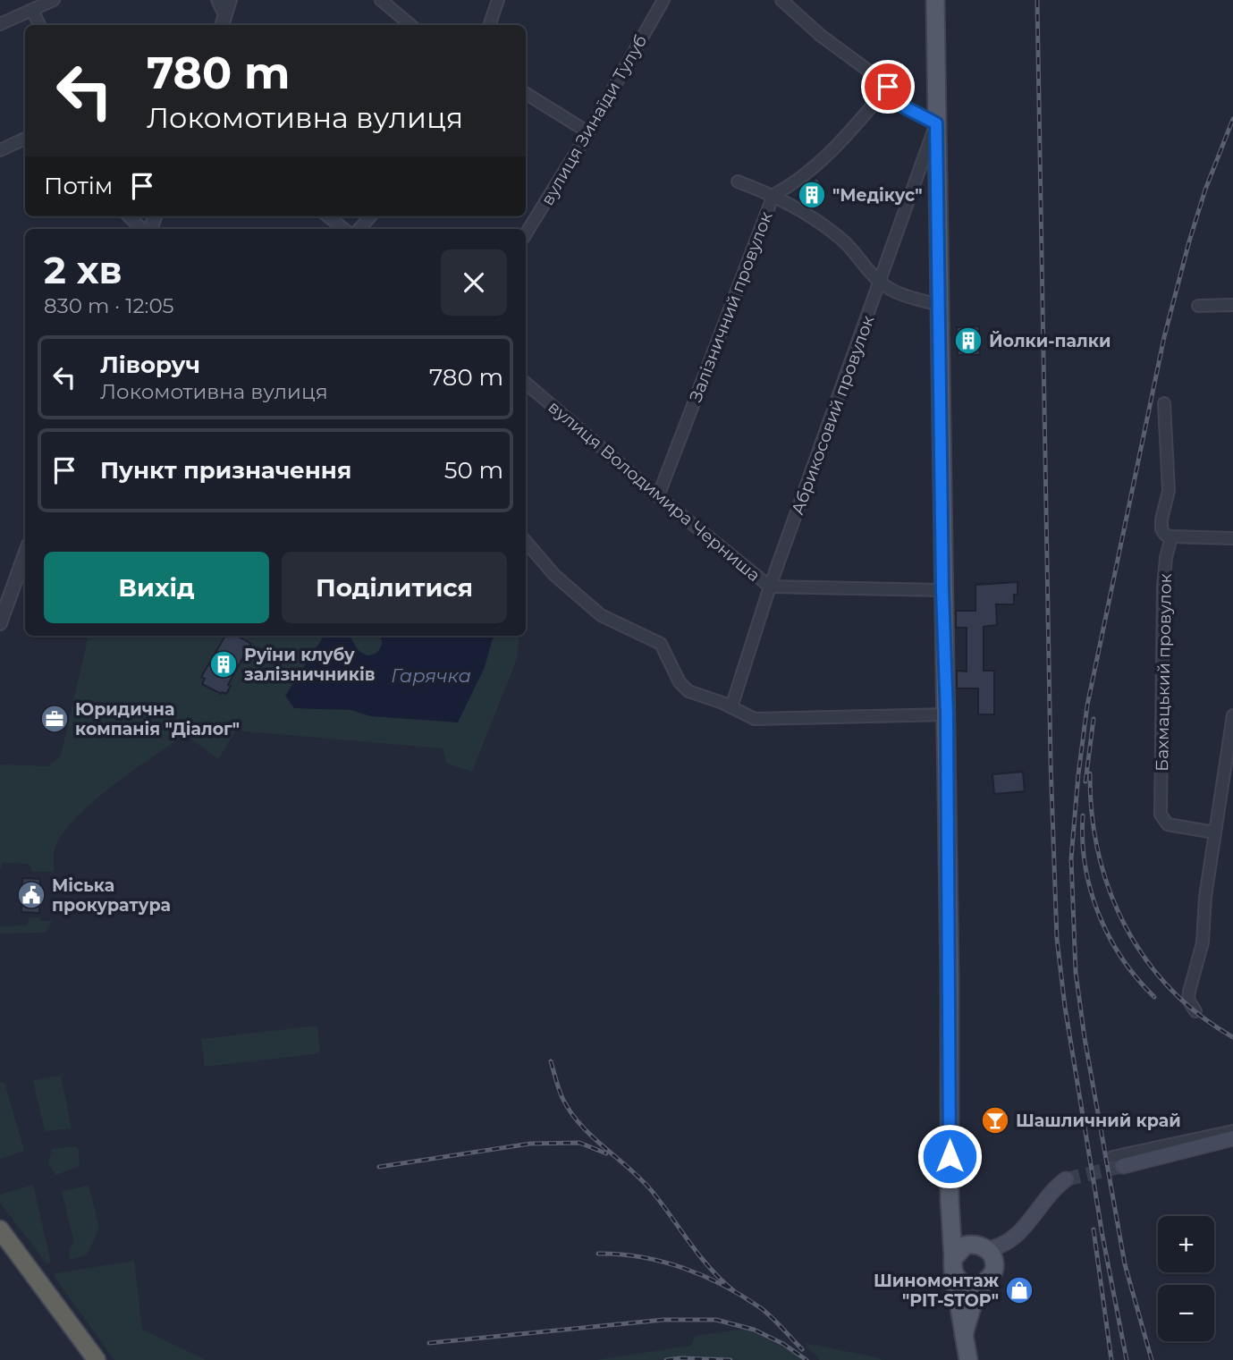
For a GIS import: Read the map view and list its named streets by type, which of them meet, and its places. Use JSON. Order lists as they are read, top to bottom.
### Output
{
  "streets": {
    "street": [
      "вулиця Зинаїди Тулуб",
      "Залізничний провулок",
      "Абрикосовий провулок",
      "вулиця Володимира Черниша",
      "Бахмацький провулок"
    ]
  },
  "crossings": [
    ["Залізничний провулок", "вулиця Володимира Черниша"],
    ["Абрикосовий провулок", "вулиця Володимира Черниша"]
  ],
  "water": ["Гарячка"],
  "places": {
    "building": ["\"Медікус\"", "Йолки-палки", "Руїни клубу залізничників"],
    "office": ["Юридична компанія \"Діалог\""],
    "public building": ["Міська прокуратура"],
    "bar": ["Шашличний край"],
    "shop": ["Шиномонтаж \"PIT-STOP\""]
  },
  "page": {
    "turn": ["780 m", "Локомотивна вулиця"],
    "then": "Потім",
    "heading": ["2 хв", "830 m · 12:05"],
    "list": [
      {
        "name": "Ліворуч",
        "note": "Локомотивна вулиця",
        "value": "780 m"
      },
      {
        "name": "Пункт призначення",
        "value": "50 m"
      }
    ],
    "buttons": ["Вихід", "Поділитися"],
    "map_buttons": ["+", "−"]
  }
}
